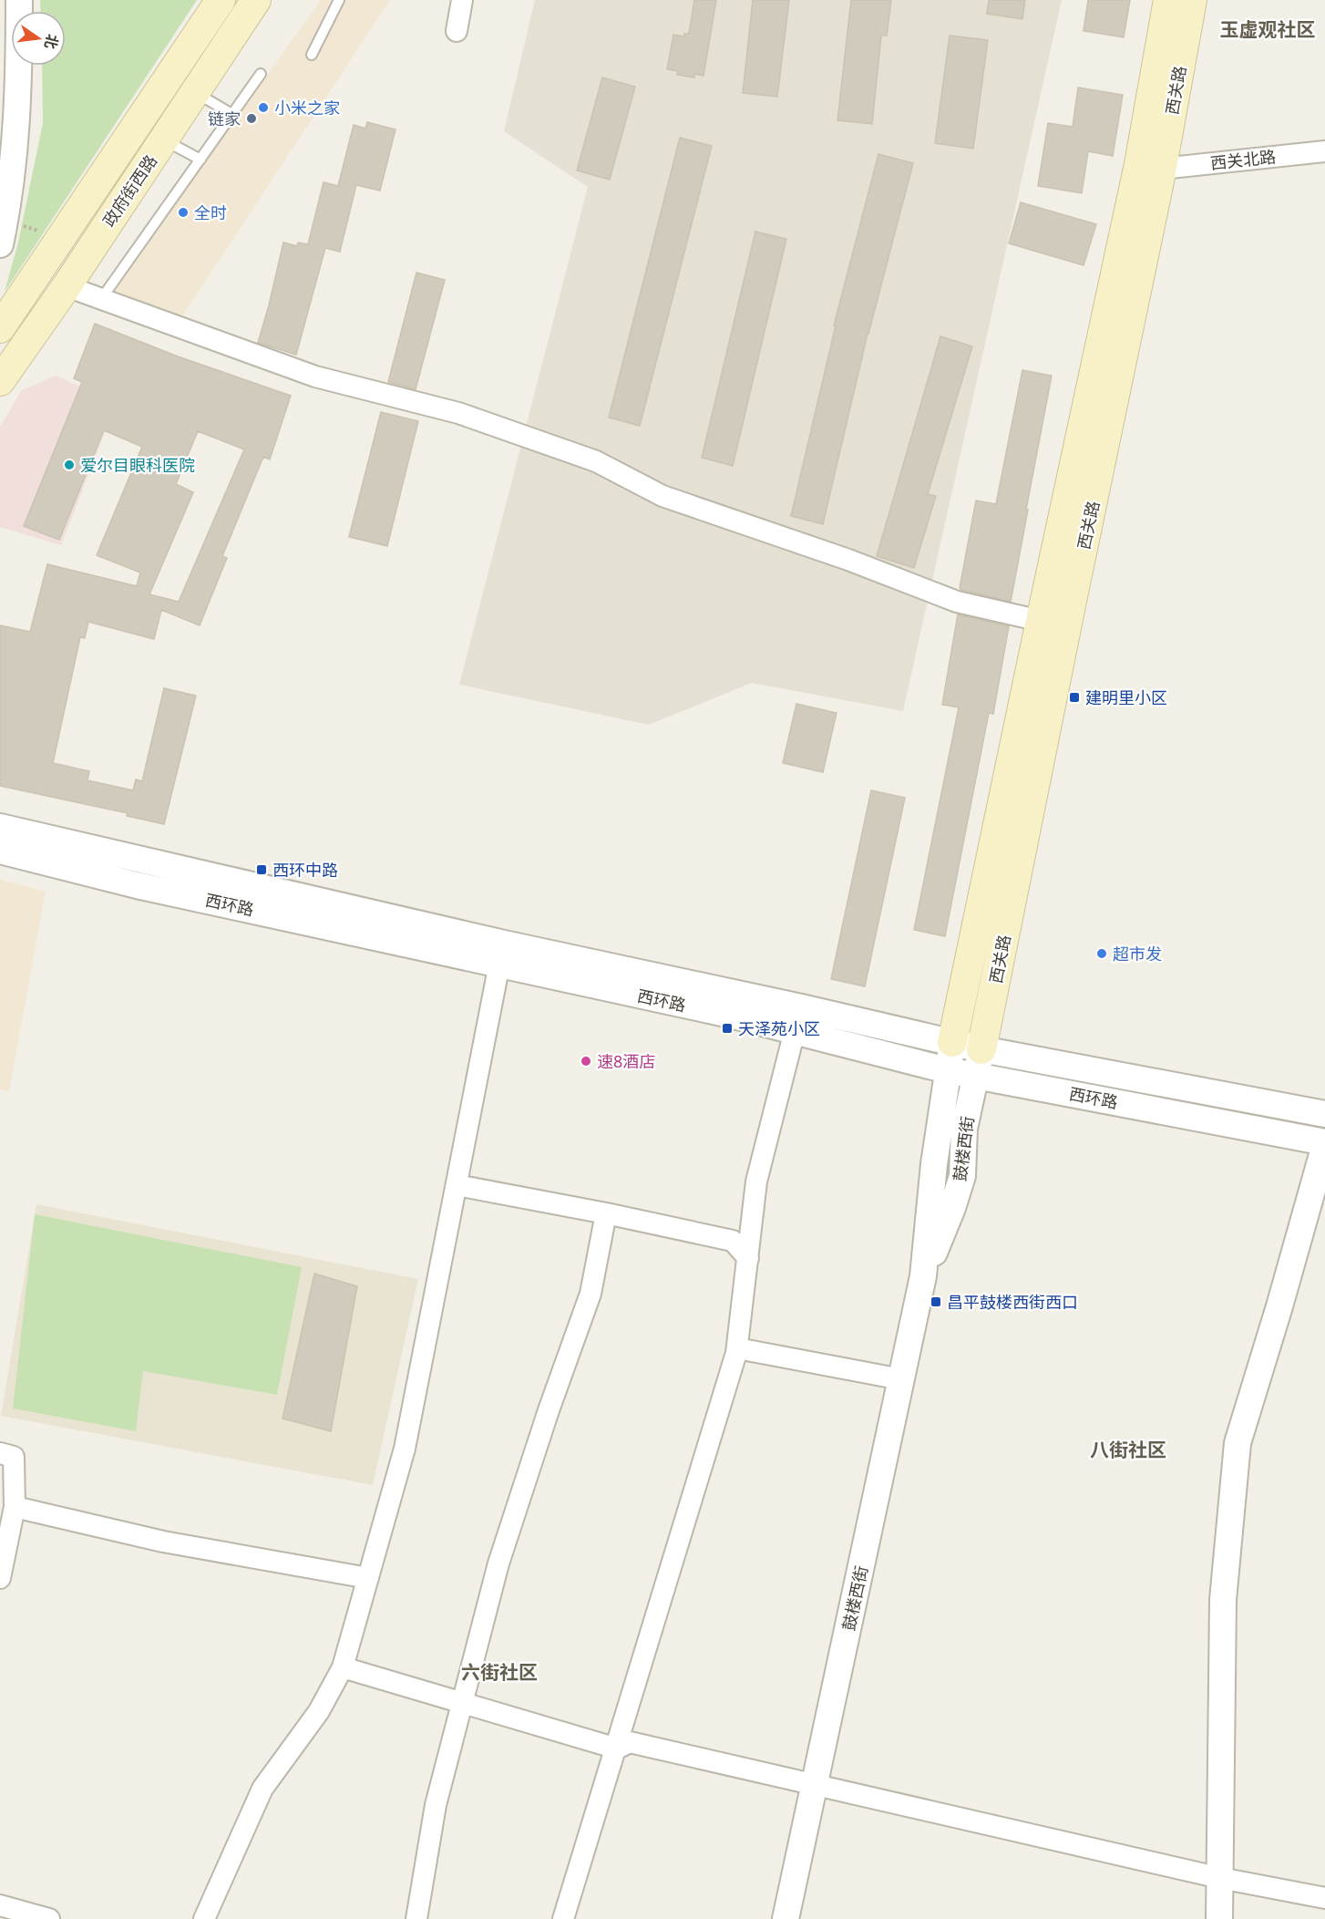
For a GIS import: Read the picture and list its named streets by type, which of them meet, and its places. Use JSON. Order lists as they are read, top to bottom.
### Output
{
  "streets": {
    "main road": ["西关路", "政府街西路"],
    "street": ["西关北路", "西环路", "鼓楼西街"]
  },
  "crossings": [
    ["西关路", "西关北路"],
    ["西关路", "西环路"],
    ["西关路", "鼓楼西街"],
    ["西环路", "鼓楼西街"]
  ],
  "districts": ["玉虚观社区", "八街社区", "六街社区"],
  "places": {
    "other": [
      "小米之家",
      "链家",
      "全时",
      "爱尔目眼科医院",
      "超市发",
      "速8酒店"
    ],
    "transit": [
      "建明里小区",
      "西环中路",
      "天泽苑小区",
      "昌平鼓楼西街西口"
    ]
  },
  "north": "right"
}
